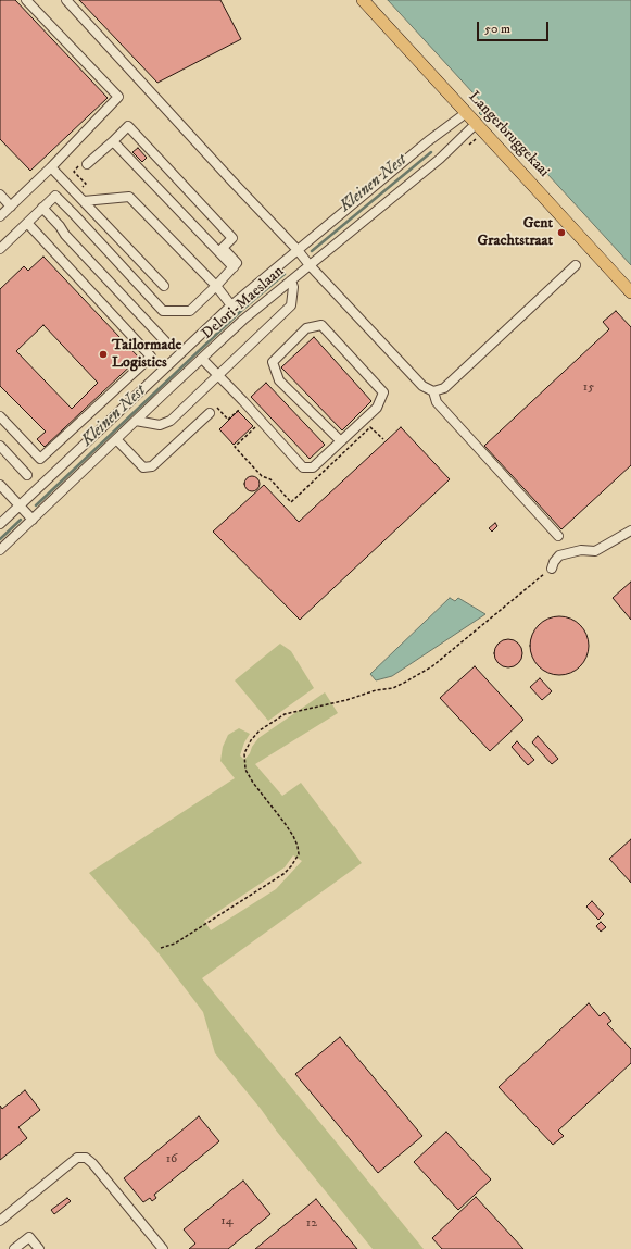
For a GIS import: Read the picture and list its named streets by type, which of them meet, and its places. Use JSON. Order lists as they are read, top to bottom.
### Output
{
  "streets": {
    "main road": ["Langerbruggekaai"],
    "street": ["Delori-Maeslaan"]
  },
  "crossings": [
    ["Langerbruggekaai", "Delori-Maeslaan"]
  ],
  "water": ["Kleinen Nest"],
  "places": ["Gent Grachtstraat", "Tailormade Logistics"],
  "house_numbers": [
    "15",
    "16",
    "14",
    "12"
  ],
  "scale_bar": "50 m"
}
